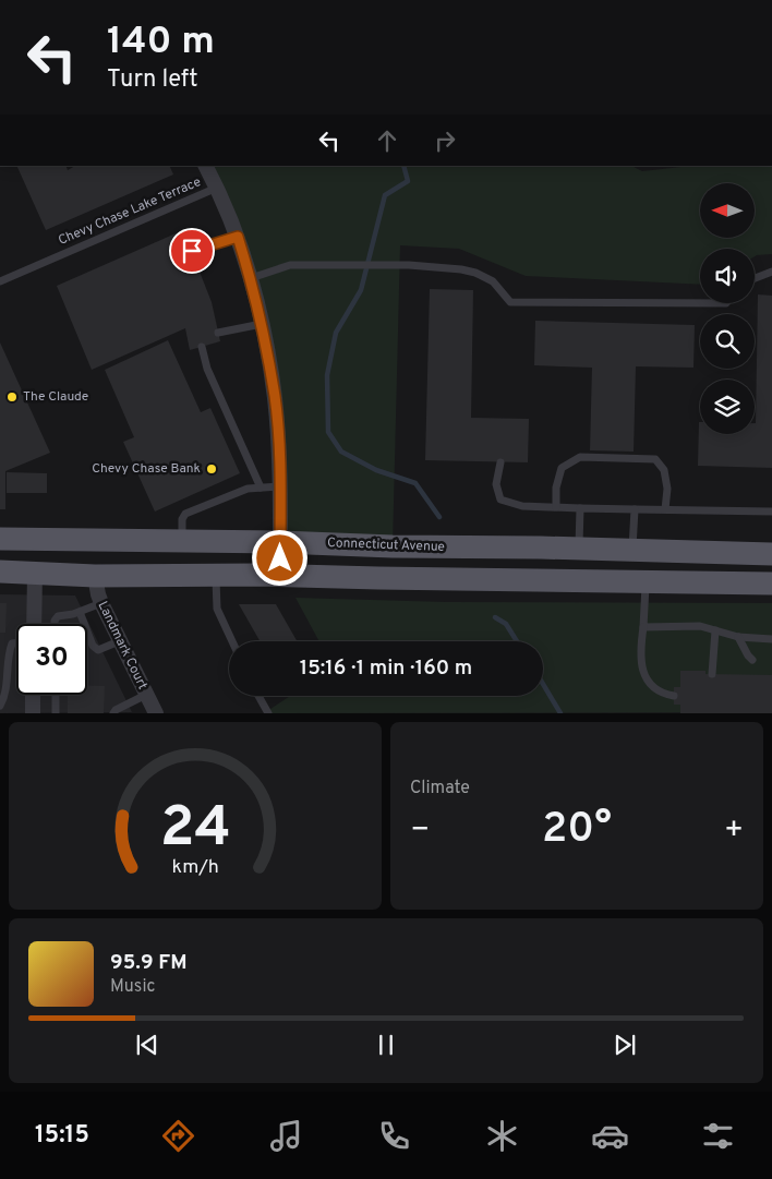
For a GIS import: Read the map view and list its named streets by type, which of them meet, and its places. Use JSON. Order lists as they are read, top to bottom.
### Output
{
  "streets": {
    "main road": ["Connecticut Avenue"],
    "street": ["Landmark Court"],
    "lane": ["Chevy Chase Lake Terrace"]
  },
  "places": ["The Claude", "Chevy Chase Bank"],
  "north": "left",
  "page": {
    "turn": ["140 m", "Turn left"],
    "limit": "30",
    "trip": "15:16 · 1 min · 160 m",
    "tile": "Climate",
    "heat": ["−", "20°", "+"],
    "song": ["95.9 FM", "Music"],
    "tabs": "15:15",
    "gauge": ["24", "km/h"]
  }
}
